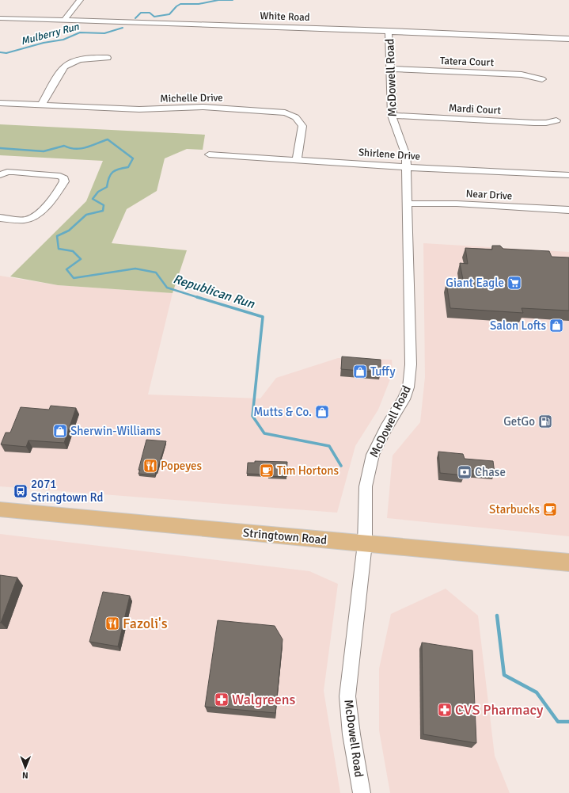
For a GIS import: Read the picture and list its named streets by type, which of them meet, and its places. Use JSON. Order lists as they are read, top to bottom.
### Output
{
  "streets": {
    "main road": ["Stringtown Road"],
    "street": [
      "White Road",
      "Tatera Court",
      "McDowell Road",
      "Michelle Drive",
      "Mardi Court",
      "Shirlene Drive",
      "Near Drive"
    ]
  },
  "crossings": [
    ["White Road", "McDowell Road"],
    ["Tatera Court", "McDowell Road"],
    ["McDowell Road", "Mardi Court"],
    ["McDowell Road", "Shirlene Drive"],
    ["McDowell Road", "Near Drive"],
    ["McDowell Road", "Stringtown Road"],
    ["Michelle Drive", "Shirlene Drive"]
  ],
  "water": ["Mulberry Run", "Republican Run"],
  "places": {
    "supermarket": ["Giant Eagle"],
    "shop": [
      "Salon Lofts",
      "Tuffy",
      "Mutts & Co.",
      "Sherwin-Williams"
    ],
    "fuel station": ["GetGo"],
    "restaurant": ["Popeyes", "Fazoli's"],
    "cafe": ["Tim Hortons", "Starbucks"],
    "bank": ["Chase"],
    "bus stop": ["2071 Stringtown Rd"],
    "pharmacy": ["Walgreens", "CVS Pharmacy"]
  },
  "north": "bottom"
}
